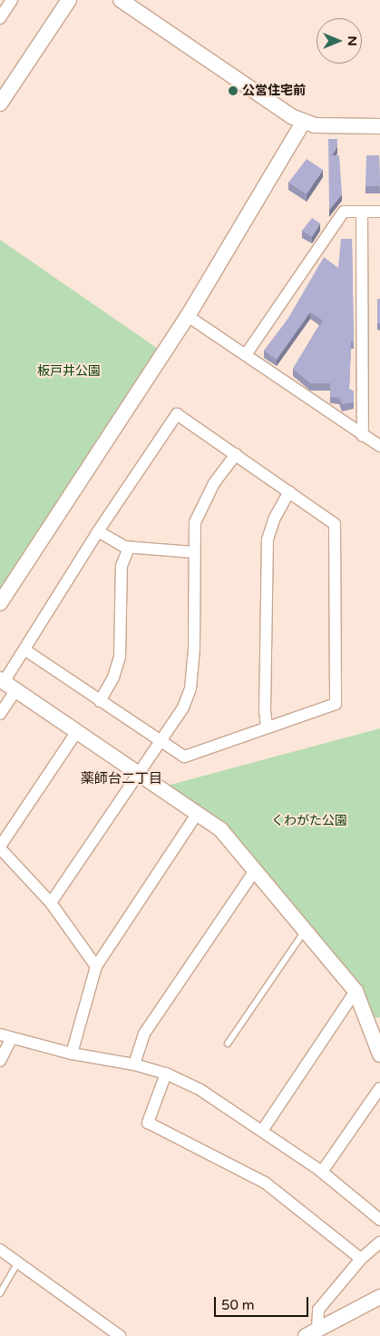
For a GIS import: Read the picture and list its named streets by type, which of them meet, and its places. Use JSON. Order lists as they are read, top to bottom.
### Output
{
  "districts": ["薬師台二丁目"],
  "parks": ["板戸井公園", "くわがた公園"],
  "places": ["公営住宅前"],
  "scale_bar": "50 m",
  "north": "right"
}
